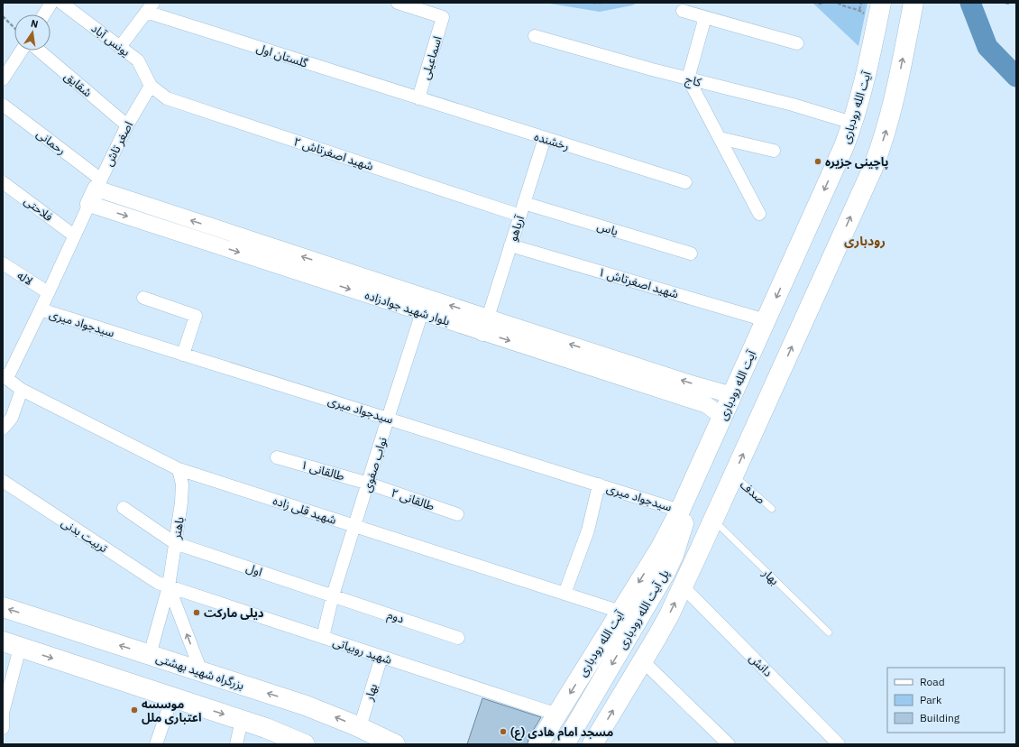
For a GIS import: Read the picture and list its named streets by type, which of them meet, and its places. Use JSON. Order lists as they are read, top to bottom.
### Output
{
  "streets": {
    "main road": ["آیت الله رودباری", "پل آیت الله رودباری", "بزرگراه شهید بهشتی"],
    "street": [
      "یونس آباد",
      "گلستان اول",
      "اسماعیلی",
      "کاج",
      "شقایق",
      "رخشنده",
      "رحمانی",
      "اصغر تاش",
      "شهید اصغرتاش ۲",
      "فلاحتی",
      "آریاهو",
      "یاس",
      "لاله",
      "شهید اصغرتاش ۱",
      "بلوار شهید جوادزاده",
      "سیدجواد میری",
      "نواب صفوی",
      "طالقانی ۱",
      "طالقانی ۲",
      "شهید قلی زاده",
      "باهنر",
      "تربیت بدنی",
      "اول",
      "بهار",
      "دوم",
      "شهید روبیاتی",
      "دانش"
    ],
    "lane": ["صدف"]
  },
  "crossings": [
    ["یونس آباد", "اصغر تاش"],
    ["یونس آباد", "شهید اصغرتاش ۲"],
    ["گلستان اول", "اسماعیلی"],
    ["گلستان اول", "رخشنده"],
    ["اسماعیلی", "رخشنده"],
    ["کاج", "آیت الله رودباری"],
    ["شقایق", "اصغر تاش"],
    ["آیت الله رودباری", "شهید اصغرتاش ۱"],
    ["آیت الله رودباری", "بلوار شهید جوادزاده"],
    ["آیت الله رودباری", "سیدجواد میری"],
    ["آیت الله رودباری", "شهید قلی زاده"],
    ["آیت الله رودباری", "پل آیت الله رودباری"],
    ["آیت الله رودباری", "شهید روبیاتی"],
    ["رخشنده", "آریاهو"],
    ["رحمانی", "اصغر تاش"],
    ["رحمانی", "بلوار شهید جوادزاده"],
    ["اصغر تاش", "شهید اصغرتاش ۲"],
    ["اصغر تاش", "فلاحتی"],
    ["اصغر تاش", "لاله"],
    ["اصغر تاش", "بلوار شهید جوادزاده"],
    ["اصغر تاش", "سیدجواد میری"],
    ["اصغر تاش", "شهید قلی زاده"],
    ["شهید اصغرتاش ۲", "آریاهو"],
    ["شهید اصغرتاش ۲", "یاس"],
    ["آریاهو", "یاس"],
    ["آریاهو", "شهید اصغرتاش ۱"],
    ["آریاهو", "بلوار شهید جوادزاده"],
    ["بلوار شهید جوادزاده", "نواب صفوی"],
    ["سیدجواد میری", "نواب صفوی"],
    ["سیدجواد میری", "پل آیت الله رودباری"],
    ["نواب صفوی", "طالقانی ۱"],
    ["نواب صفوی", "طالقانی ۲"],
    ["نواب صفوی", "شهید قلی زاده"],
    ["نواب صفوی", "اول"],
    ["نواب صفوی", "دوم"],
    ["نواب صفوی", "شهید روبیاتی"],
    ["طالقانی ۱", "طالقانی ۲"],
    ["شهید قلی زاده", "باهنر"],
    ["باهنر", "تربیت بدنی"],
    ["باهنر", "اول"],
    ["باهنر", "شهید روبیاتی"],
    ["باهنر", "بزرگراه شهید بهشتی"],
    ["تربیت بدنی", "شهید روبیاتی"],
    ["اول", "دوم"],
    ["بهار", "شهید روبیاتی"],
    ["بهار", "بزرگراه شهید بهشتی"]
  ],
  "districts": ["رودباری"],
  "places": [
    "پاچینی جزیره",
    "دیلی مارکت",
    "موسسه اعتباری ملل",
    "مسجد امام هادی (ع)"
  ],
  "legend": ["Road", "Park", "Building"],
  "north": "top"
}
